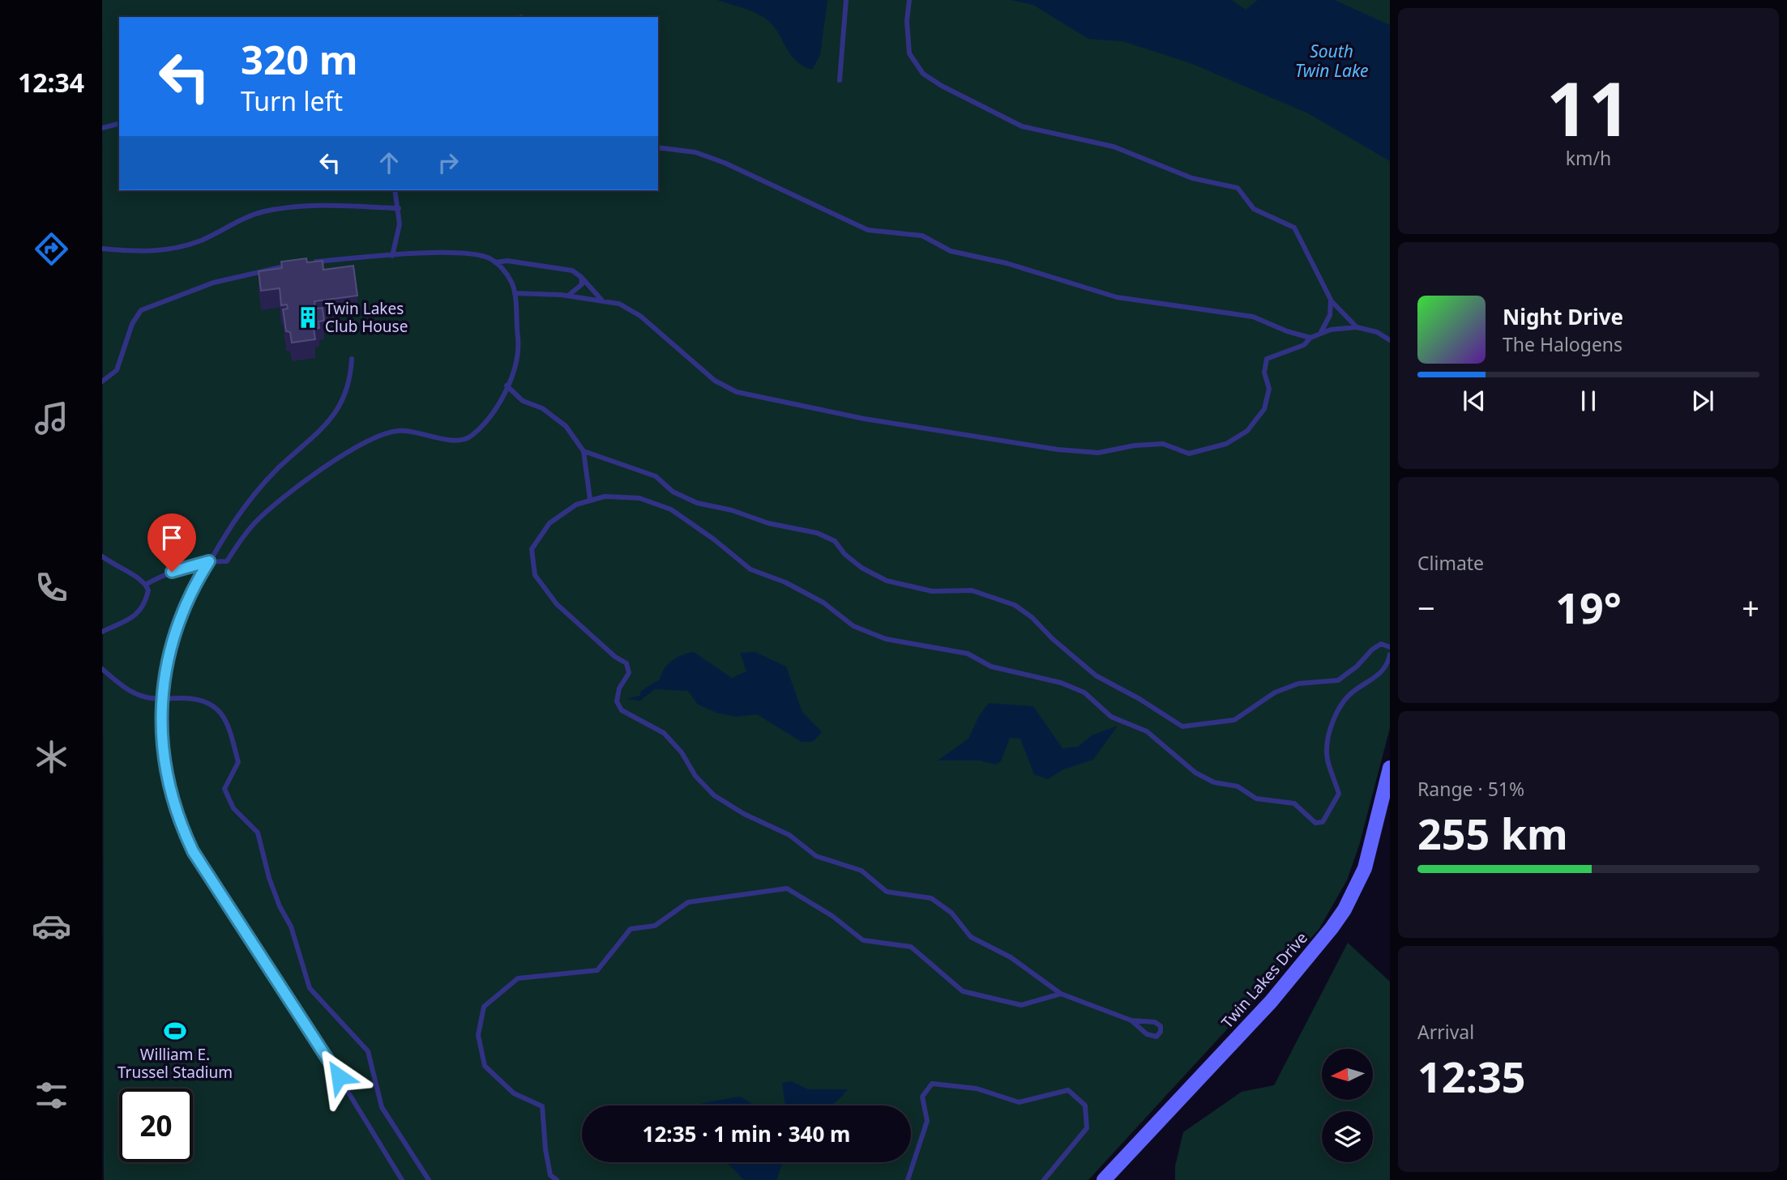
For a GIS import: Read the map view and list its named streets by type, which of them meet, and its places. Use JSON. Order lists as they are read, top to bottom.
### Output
{
  "streets": {
    "street": ["Twin Lakes Drive"]
  },
  "water": ["South Twin Lake"],
  "places": {
    "building": ["Twin Lakes Club House"],
    "sports": ["William E. Trussel Stadium"]
  },
  "north": "left",
  "page": {
    "tabs": "12:34",
    "tile": [
      ["11", "km/h"],
      "Climate",
      ["Range · 51%", "255 km"],
      ["Arrival", "12:35"]
    ],
    "turn": ["320 m", "Turn left"],
    "song": ["Night Drive", "The Halogens"],
    "heat": ["−", "19°", "+"],
    "limit": "20",
    "trip": "12:35 · 1 min · 340 m"
  }
}
